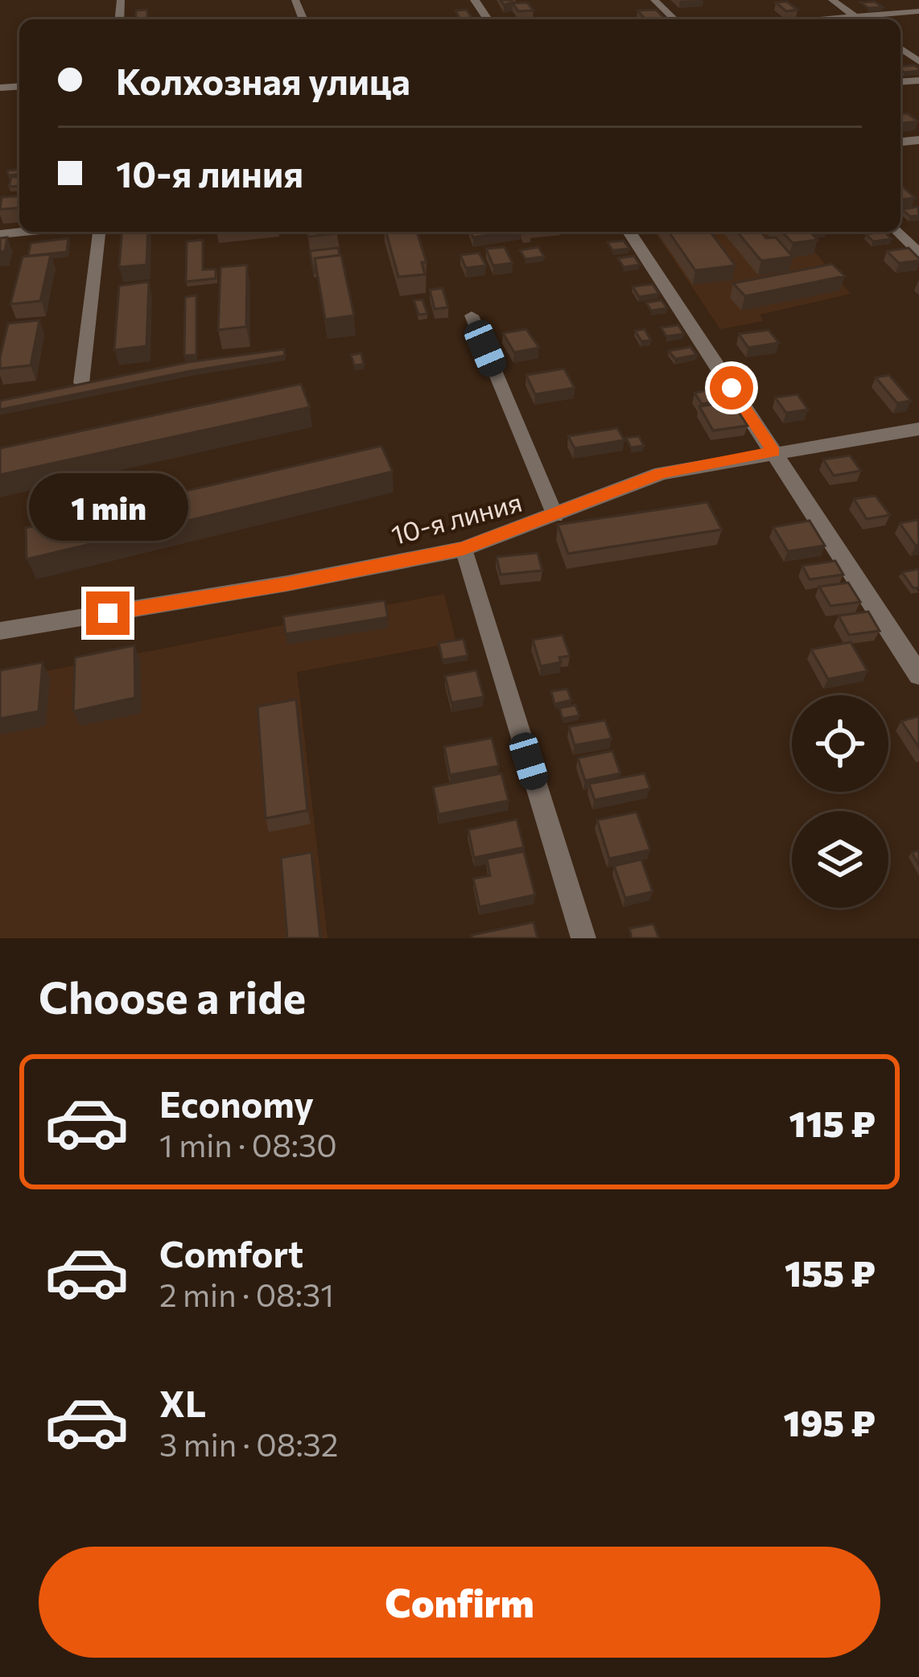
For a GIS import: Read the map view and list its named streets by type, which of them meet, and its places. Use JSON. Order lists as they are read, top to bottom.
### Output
{
  "streets": {
    "street": ["10-я линия"]
  },
  "page": {
    "banner": ["Колхозная улица", "10-я линия"],
    "bubble": "1 min",
    "heading": "Choose a ride",
    "list": [
      {
        "name": "Economy",
        "note": "1 min · 08:30",
        "value": "115 ₽"
      },
      {
        "name": "Comfort",
        "note": "2 min · 08:31",
        "value": "155 ₽"
      },
      {
        "name": "XL",
        "note": "3 min · 08:32",
        "value": "195 ₽"
      }
    ],
    "buttons": "Confirm"
  }
}
